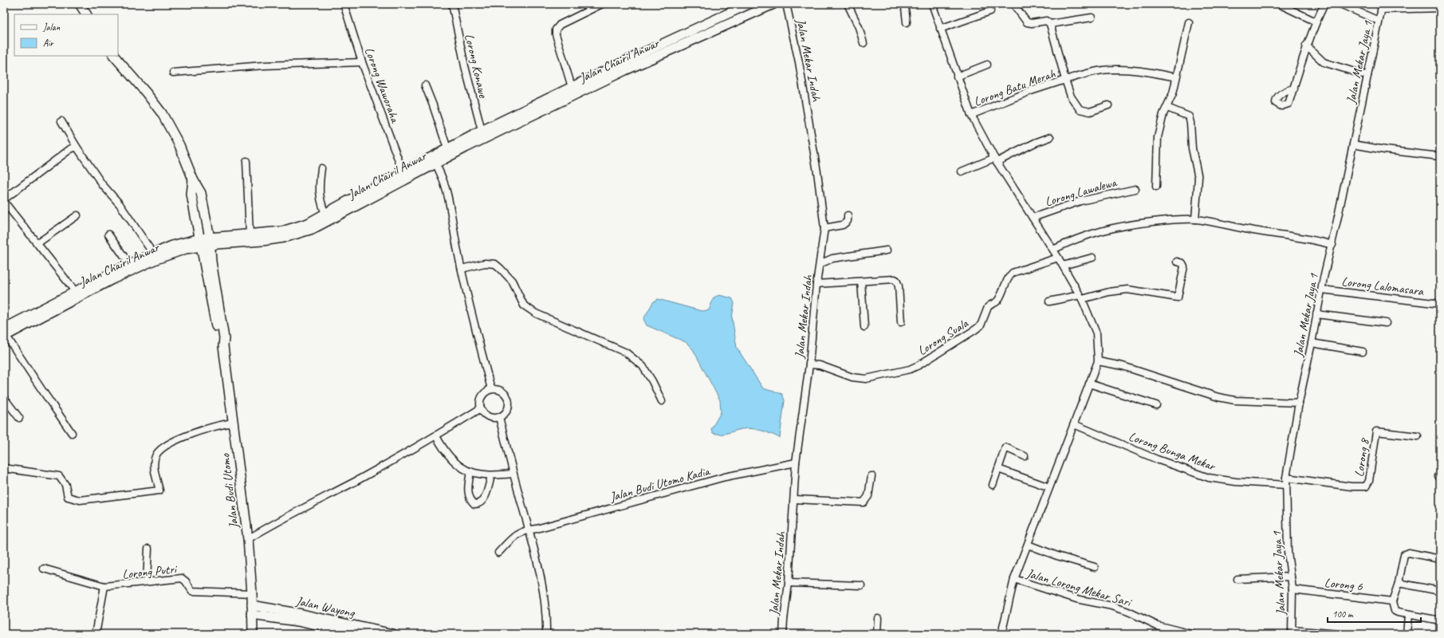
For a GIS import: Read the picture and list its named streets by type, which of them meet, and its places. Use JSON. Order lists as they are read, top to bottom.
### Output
{
  "streets": {
    "main road": ["Jalan Chairil Anwar", "Jalan Budi Utomo", "Jalan Wayong"],
    "street": [
      "Jalan Mekar Indah",
      "Jalan Mekar Jaya 1",
      "Lorong Konawe",
      "Lorong Waworaha",
      "Lorong Batu Merah",
      "Lorong Lawalewa",
      "Lorong Lalomasara",
      "Lorong Suala",
      "Lorong Bunga Mekar",
      "Lorong 8",
      "Jalan Budi Utomo Kadia",
      "Lorong Putri",
      "Lorong 6",
      "Jalan Lorong Mekar Sari"
    ]
  },
  "crossings": [
    ["Jalan Chairil Anwar", "Lorong Konawe"],
    ["Jalan Chairil Anwar", "Lorong Waworaha"],
    ["Jalan Chairil Anwar", "Jalan Budi Utomo"],
    ["Jalan Mekar Indah", "Lorong Suala"],
    ["Jalan Mekar Indah", "Jalan Budi Utomo Kadia"],
    ["Jalan Mekar Jaya 1", "Lorong Lalomasara"],
    ["Jalan Mekar Jaya 1", "Lorong Bunga Mekar"],
    ["Jalan Mekar Jaya 1", "Lorong 8"],
    ["Jalan Mekar Jaya 1", "Lorong 6"],
    ["Lorong Bunga Mekar", "Lorong 8"],
    ["Jalan Budi Utomo", "Lorong Putri"],
    ["Jalan Budi Utomo", "Jalan Wayong"]
  ],
  "legend": ["Jalan", "Air"],
  "scale_bar": "100 m"
}
